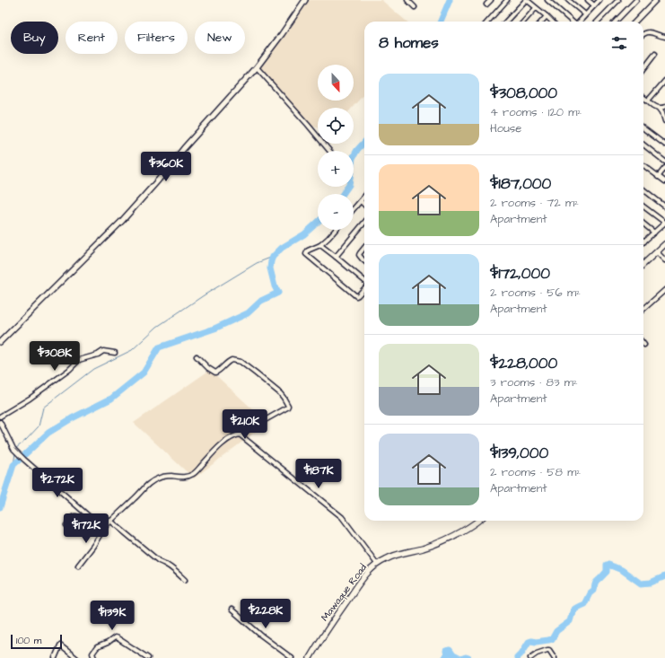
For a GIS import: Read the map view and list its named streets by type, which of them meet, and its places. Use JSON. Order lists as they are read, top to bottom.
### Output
{
  "streets": {
    "main road": ["Mawaque Road"]
  },
  "scale_bar": "100 m",
  "north": "bottom",
  "page": {
    "chip": [
      "Buy",
      "Rent",
      "Filters",
      "New"
    ],
    "heading": "8 homes",
    "map_buttons": ["+", "−"],
    "list": [
      {
        "name": "$308,000",
        "note": "4 rooms · 120 m² · House"
      },
      {
        "name": "$187,000",
        "note": "2 rooms · 72 m² · Apartment"
      },
      {
        "name": "$172,000",
        "note": "2 rooms · 56 m² · Apartment"
      },
      {
        "name": "$228,000",
        "note": "3 rooms · 83 m² · Apartment"
      },
      {
        "name": "$139,000",
        "note": "2 rooms · 58 m² · Apartment"
      }
    ],
    "price": [
      "$360K",
      "$308K",
      "$210K",
      "$187K",
      "$272K",
      "$172K",
      "$228K",
      "$139K"
    ],
    "scale": "100 m"
  }
}
